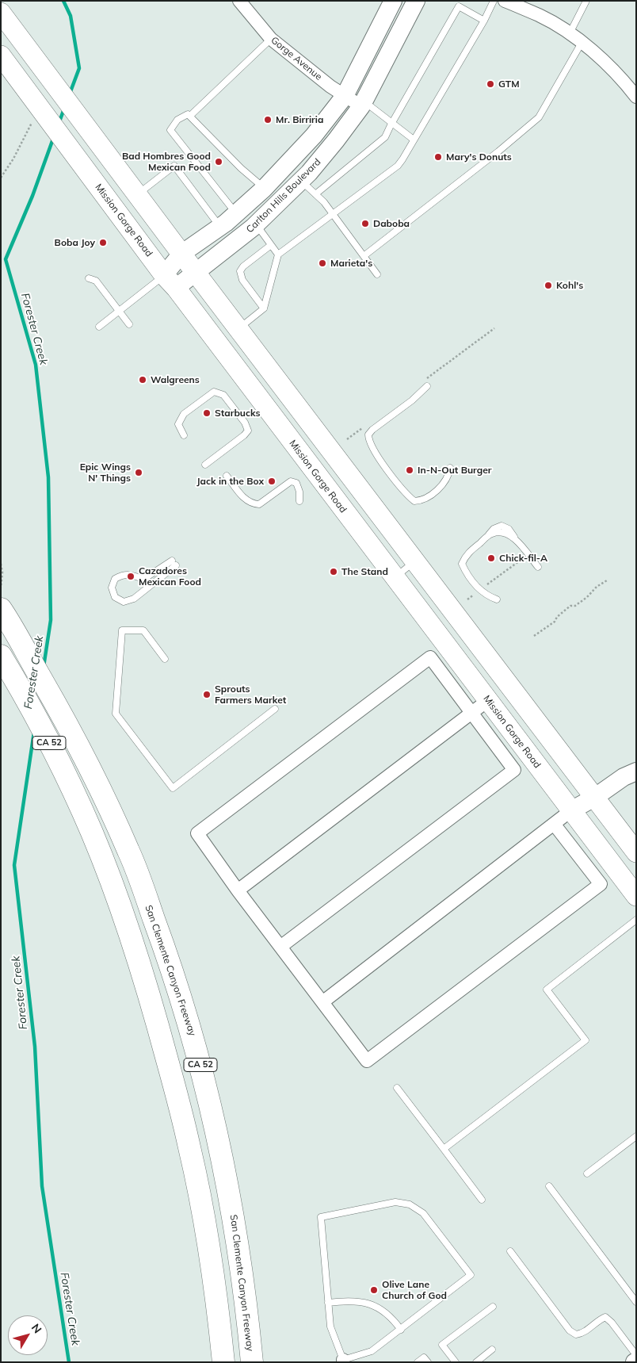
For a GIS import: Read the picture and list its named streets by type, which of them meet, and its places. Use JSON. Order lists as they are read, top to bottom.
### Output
{
  "streets": {
    "highway": ["CA 52", "San Clemente Canyon Freeway"],
    "main road": ["Carlton Hills Boulevard", "Mission Gorge Road"],
    "street": ["Gorge Avenue"]
  },
  "crossings": [
    ["Gorge Avenue", "Carlton Hills Boulevard"],
    ["Carlton Hills Boulevard", "Mission Gorge Road"]
  ],
  "water": ["Forester Creek"],
  "places": [
    "GTM",
    "Mr. Birriria",
    "Mary's Donuts",
    "Bad Hombres Good Mexican Food",
    "Daboba",
    "Boba Joy",
    "Marieta's",
    "Kohl's",
    "Walgreens",
    "Starbucks",
    "In-N-Out Burger",
    "Epic Wings N' Things",
    "Jack in the Box",
    "Chick-fil-A",
    "The Stand",
    "Cazadores Mexican Food",
    "Sprouts Farmers Market",
    "Olive Lane Church of God"
  ],
  "north": "top right"
}
